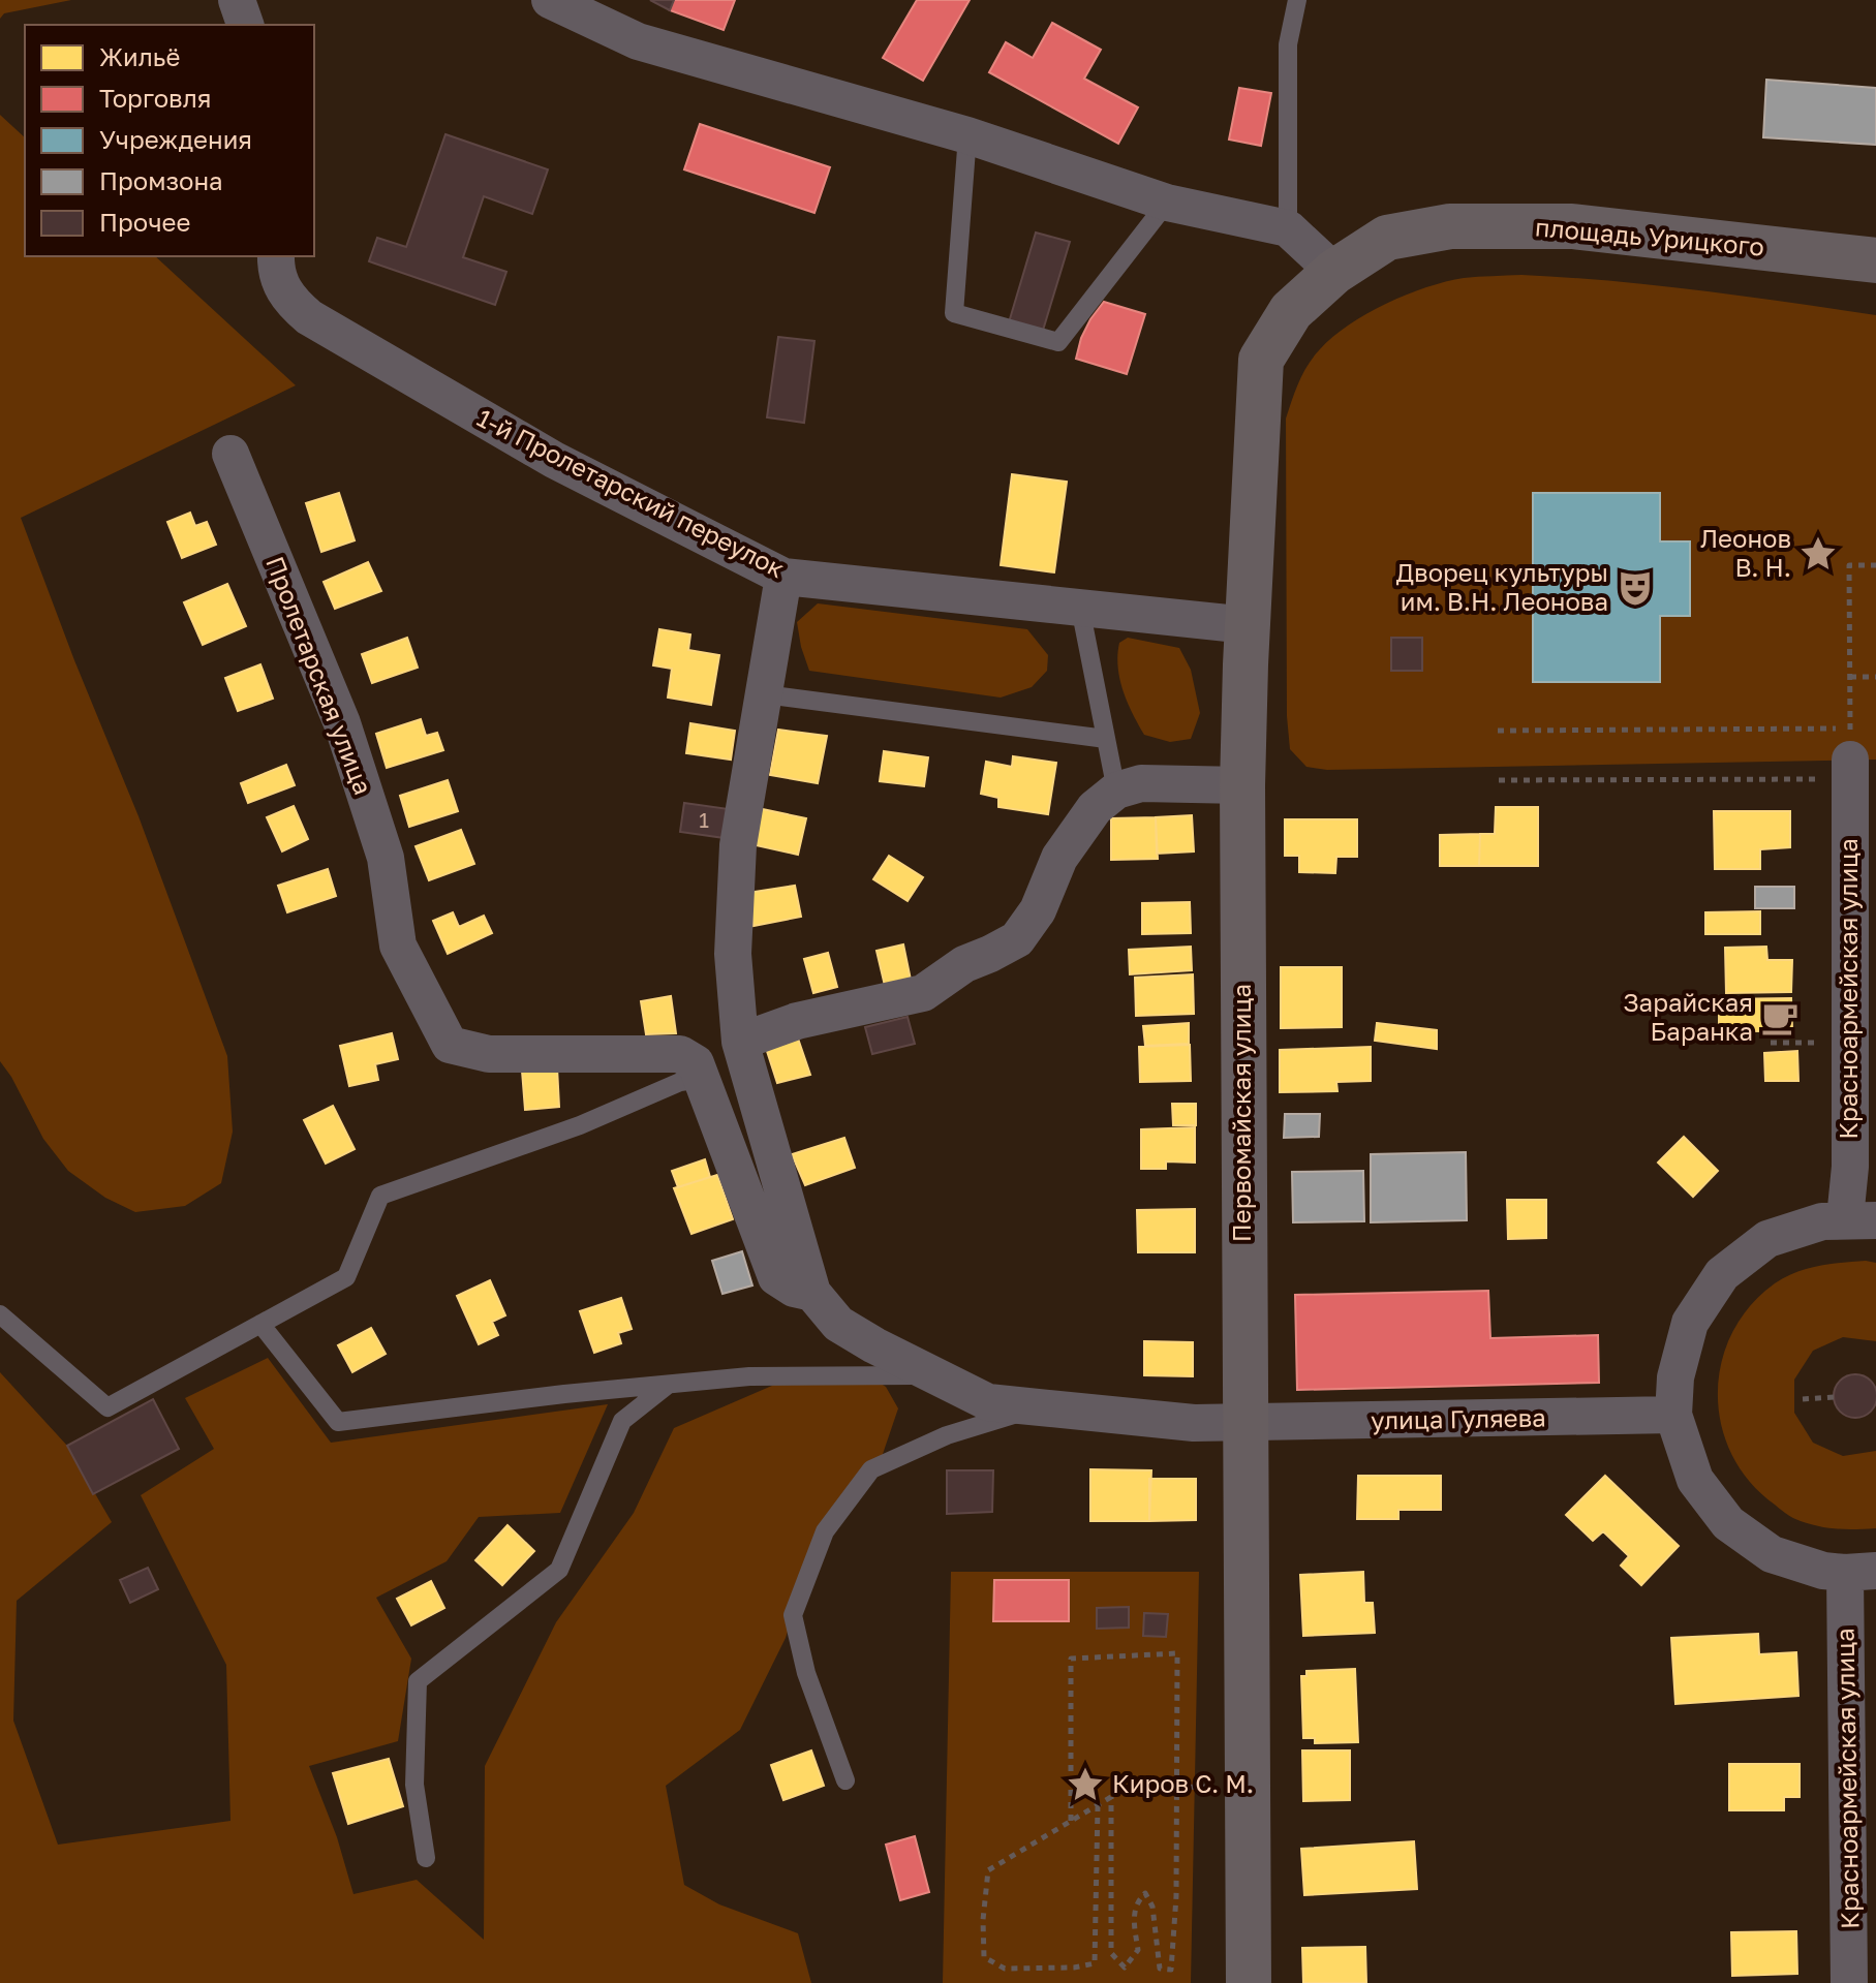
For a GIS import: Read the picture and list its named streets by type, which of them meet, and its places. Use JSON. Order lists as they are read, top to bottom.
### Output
{
  "streets": {
    "main road": ["площадь Урицкого", "Первомайская улица"],
    "street": [
      "1-й Пролетарский переулок",
      "Пролетарская улица",
      "Красноармейская улица",
      "улица Гуляева"
    ]
  },
  "crossings": [
    ["площадь Урицкого", "Первомайская улица"],
    ["1-й Пролетарский переулок", "Первомайская улица"],
    ["Пролетарская улица", "Первомайская улица"],
    ["Пролетарская улица", "улица Гуляева"],
    ["Красноармейская улица", "улица Гуляева"],
    ["Первомайская улица", "улица Гуляева"]
  ],
  "places": {
    "place": ["Леонов В. Н.", "Киров С. М."],
    "theatre": ["Дворец культуры им. В.Н. Леонова"],
    "cafe": ["Зарайская Баранка"]
  },
  "house_numbers": ["1"],
  "legend": [
    "Жильё",
    "Торговля",
    "Учреждения",
    "Промзона",
    "Прочее"
  ]
}
